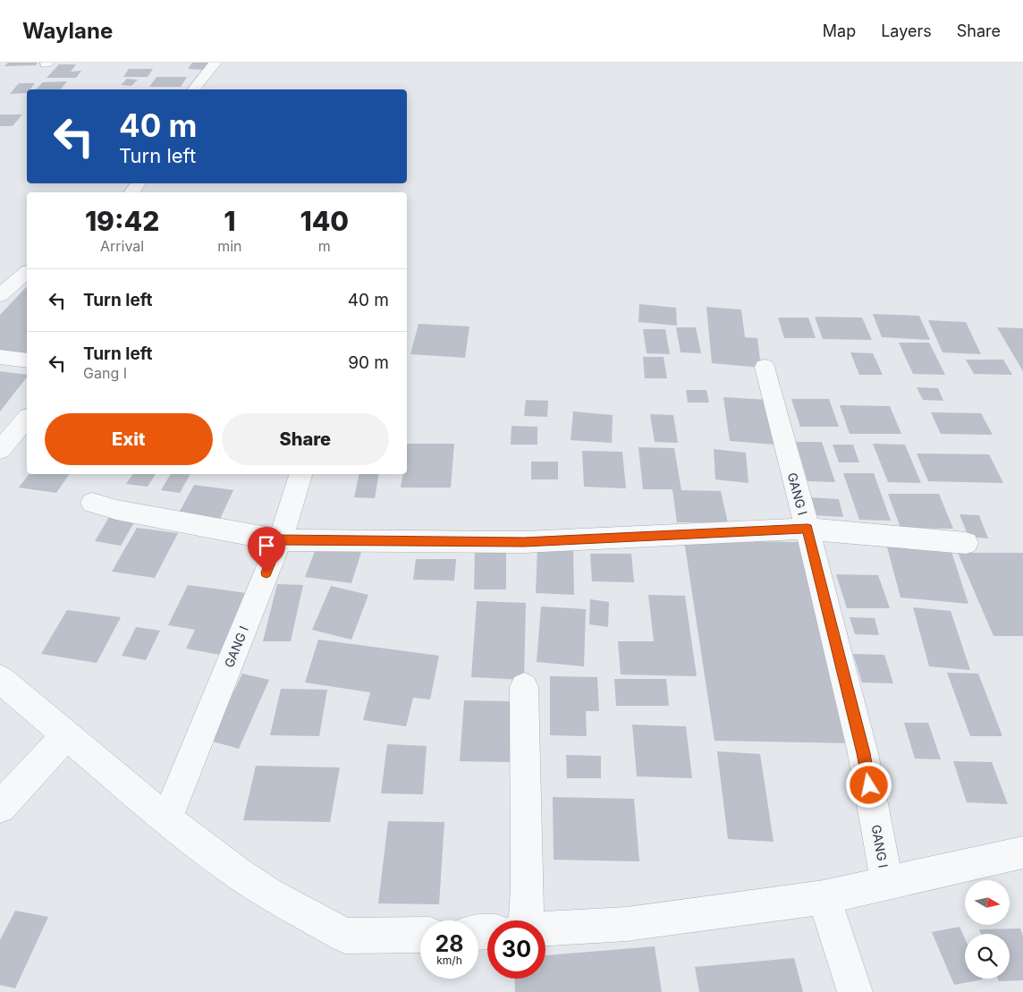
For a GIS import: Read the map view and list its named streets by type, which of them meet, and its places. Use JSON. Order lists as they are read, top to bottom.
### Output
{
  "streets": {
    "street": ["GANG I"]
  },
  "north": "right",
  "page": {
    "header": "Waylane",
    "nav": ["Map", "Layers", "Share"],
    "turn": ["40 m", "Turn left"],
    "eta": [
      "19:42",
      "Arrival",
      "1",
      "min",
      "140",
      "m"
    ],
    "list": [
      {
        "name": "Turn left",
        "value": "40 m"
      },
      {
        "name": "Turn left",
        "note": "Gang I",
        "value": "90 m"
      }
    ],
    "buttons": ["Exit", "Share"],
    "speed": "28 km/h",
    "limit": "30"
  }
}
